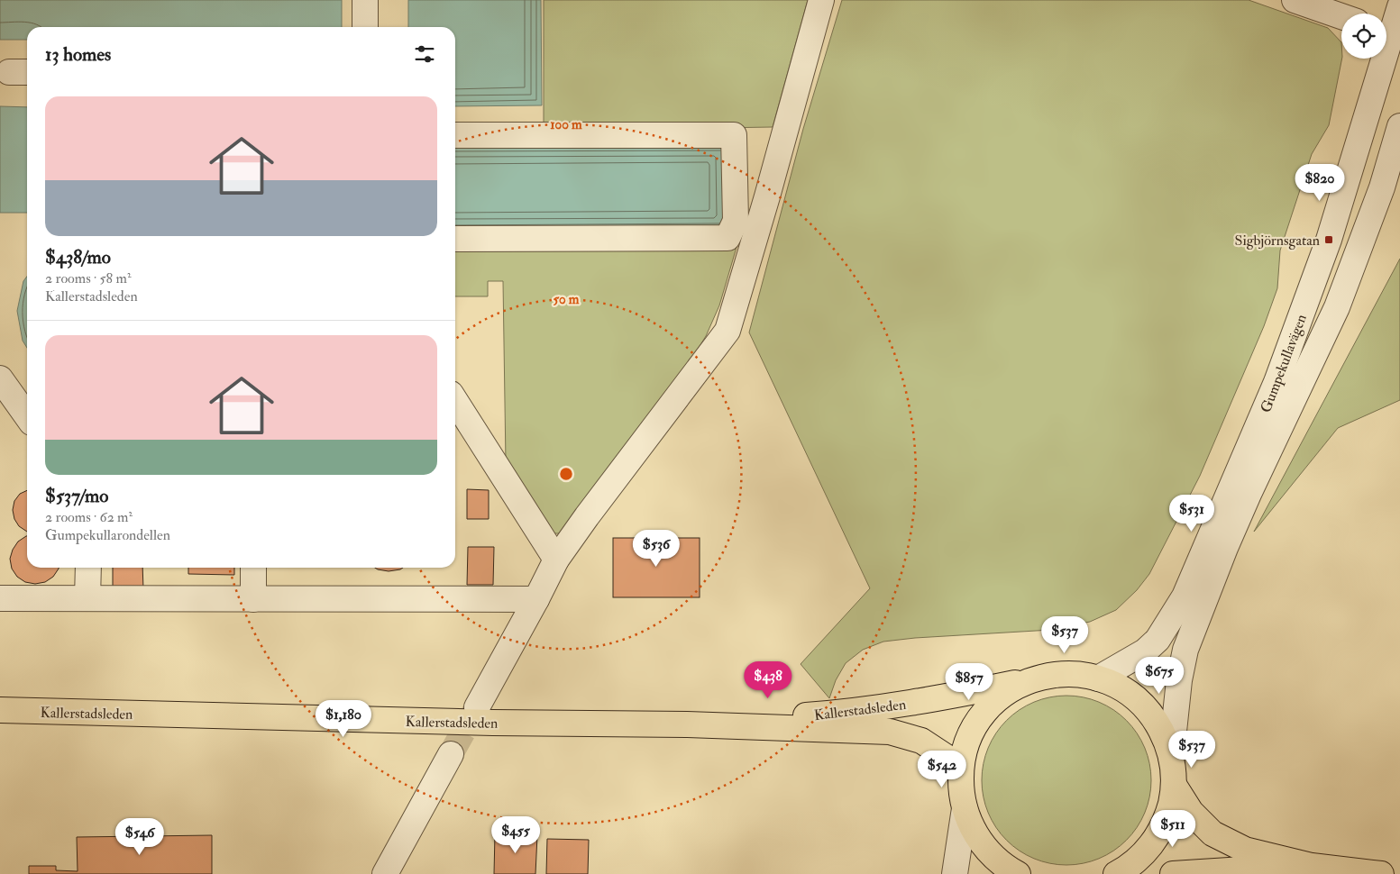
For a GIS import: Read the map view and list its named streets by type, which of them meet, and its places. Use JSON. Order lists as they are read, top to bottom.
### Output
{
  "streets": {
    "main road": ["Kallerstadsleden"],
    "street": ["Gumpekullavägen"]
  },
  "places": {
    "transit": ["Sigbjörnsgatan"]
  },
  "page": {
    "heading": "13 homes",
    "list": [
      {
        "name": "$438/mo",
        "note": "2 rooms · 58 m² · Kallerstadsleden"
      },
      {
        "name": "$537/mo",
        "note": "2 rooms · 62 m² · Gumpekullarondellen"
      }
    ],
    "price": [
      "$820",
      "$531",
      "$536",
      "$537",
      "$675",
      "$438",
      "$857",
      "$1,180",
      "$537",
      "$542",
      "$511",
      "$455",
      "$546"
    ]
  },
  "rings": ["100 m", "50 m"]
}
